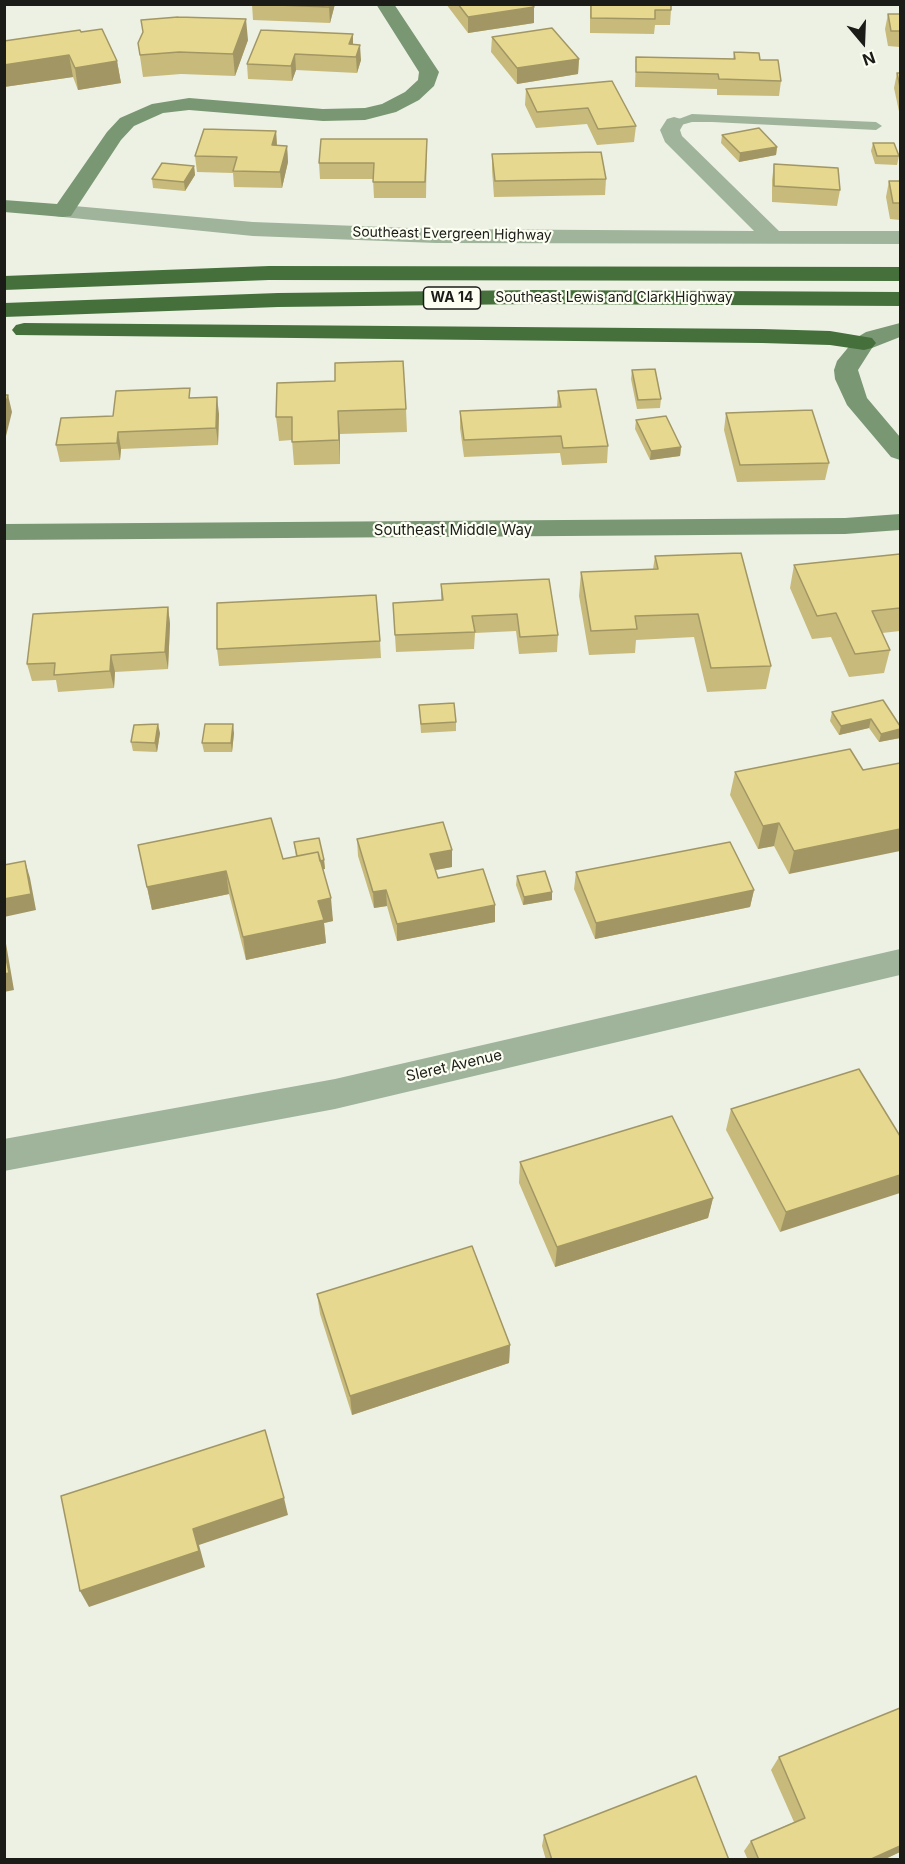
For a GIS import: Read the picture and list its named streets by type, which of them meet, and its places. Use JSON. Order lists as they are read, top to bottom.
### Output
{
  "streets": {
    "highway": ["WA 14", "Southeast Lewis and Clark Highway"],
    "street": ["Southeast Evergreen Highway", "Southeast Middle Way", "Sleret Avenue"]
  },
  "north": "bottom"
}
